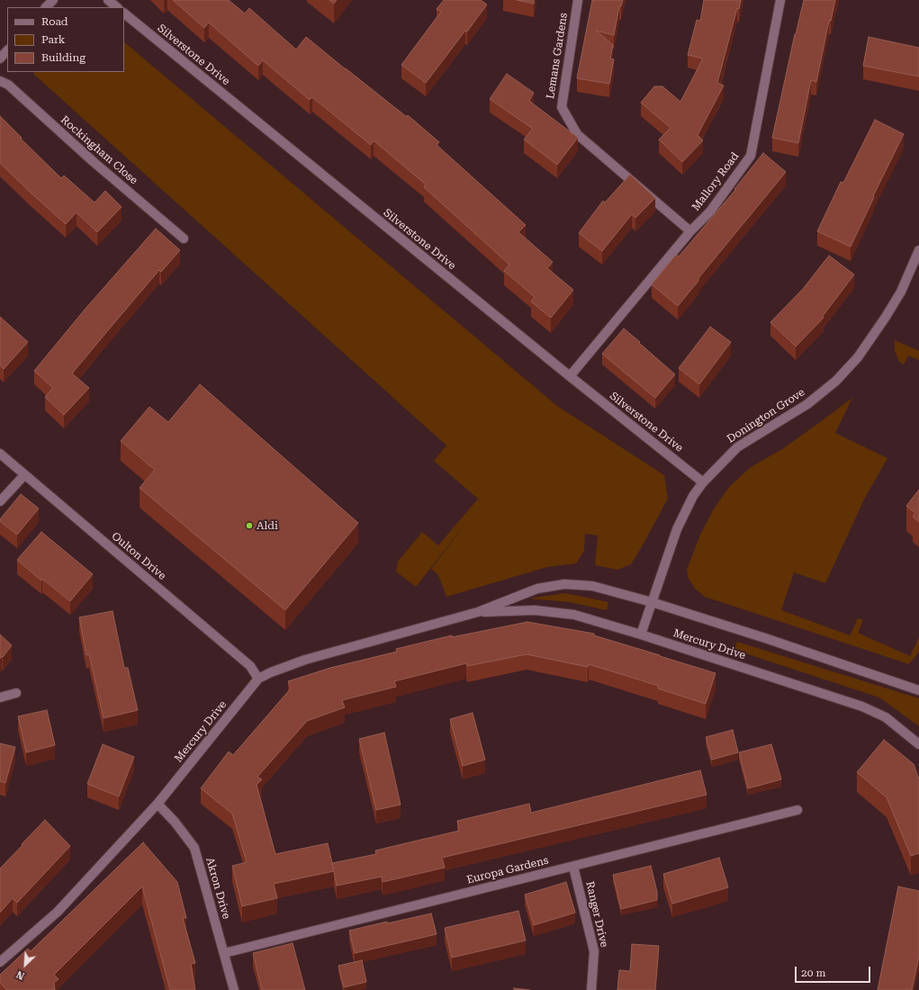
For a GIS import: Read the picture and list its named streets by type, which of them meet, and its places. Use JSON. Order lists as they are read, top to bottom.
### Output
{
  "streets": {
    "street": [
      "Silverstone Drive",
      "Lemans Gardens",
      "Rockingham Close",
      "Mallory Road",
      "Donington Grove",
      "Oulton Drive",
      "Mercury Drive",
      "Europa Gardens",
      "Akron Drive",
      "Ranger Drive"
    ]
  },
  "crossings": [
    ["Silverstone Drive", "Mallory Road"],
    ["Silverstone Drive", "Donington Grove"],
    ["Lemans Gardens", "Mallory Road"],
    ["Donington Grove", "Mercury Drive"],
    ["Oulton Drive", "Mercury Drive"],
    ["Mercury Drive", "Akron Drive"],
    ["Europa Gardens", "Akron Drive"],
    ["Europa Gardens", "Ranger Drive"]
  ],
  "places": ["Aldi"],
  "legend": ["Road", "Park", "Building"],
  "scale_bar": "20 m",
  "north": "bottom left"
}
